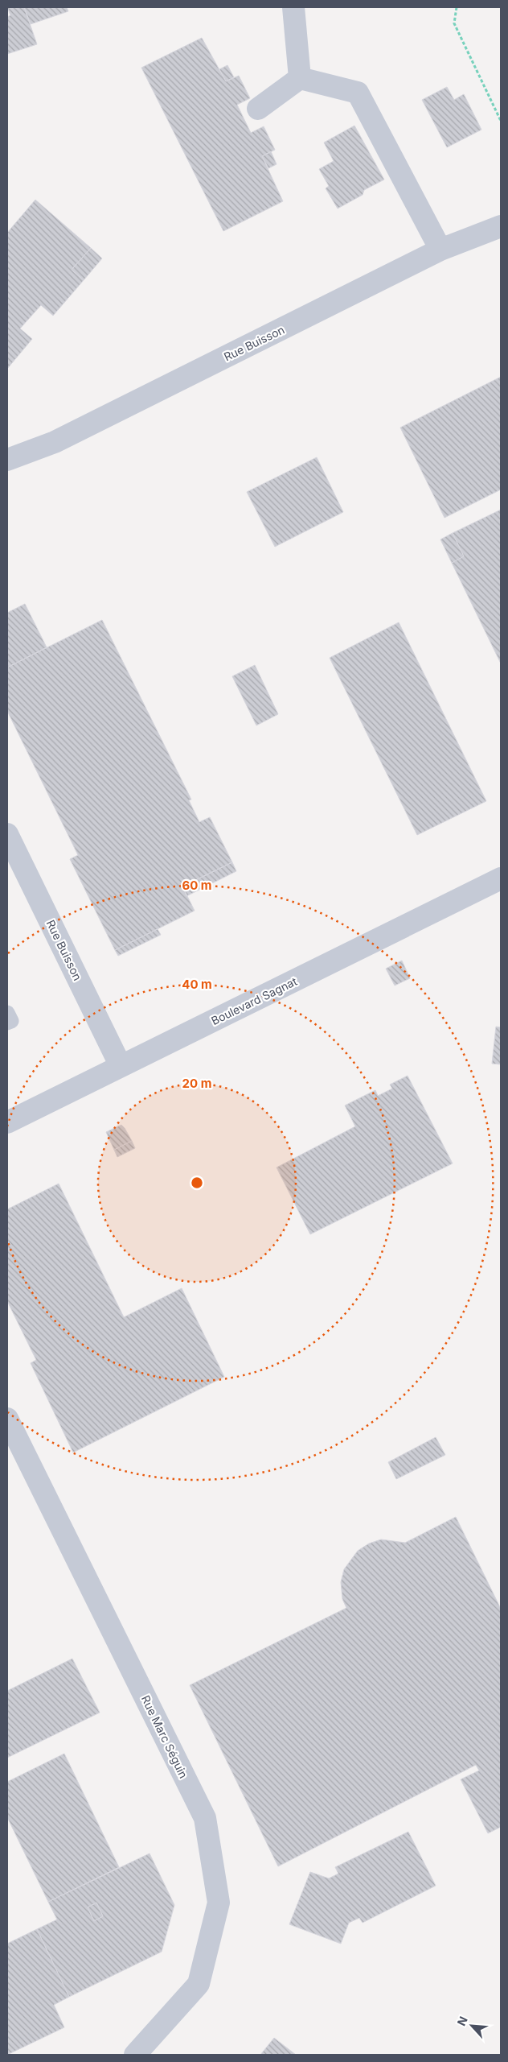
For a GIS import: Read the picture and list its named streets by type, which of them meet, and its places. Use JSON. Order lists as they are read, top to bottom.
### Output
{
  "streets": {
    "street": ["Rue Buisson", "Boulevard Sagnat", "Rue Marc Séguin"]
  },
  "crossings": [
    ["Rue Buisson", "Boulevard Sagnat"]
  ],
  "north": "top left",
  "rings": ["60 m", "40 m", "20 m"]
}
